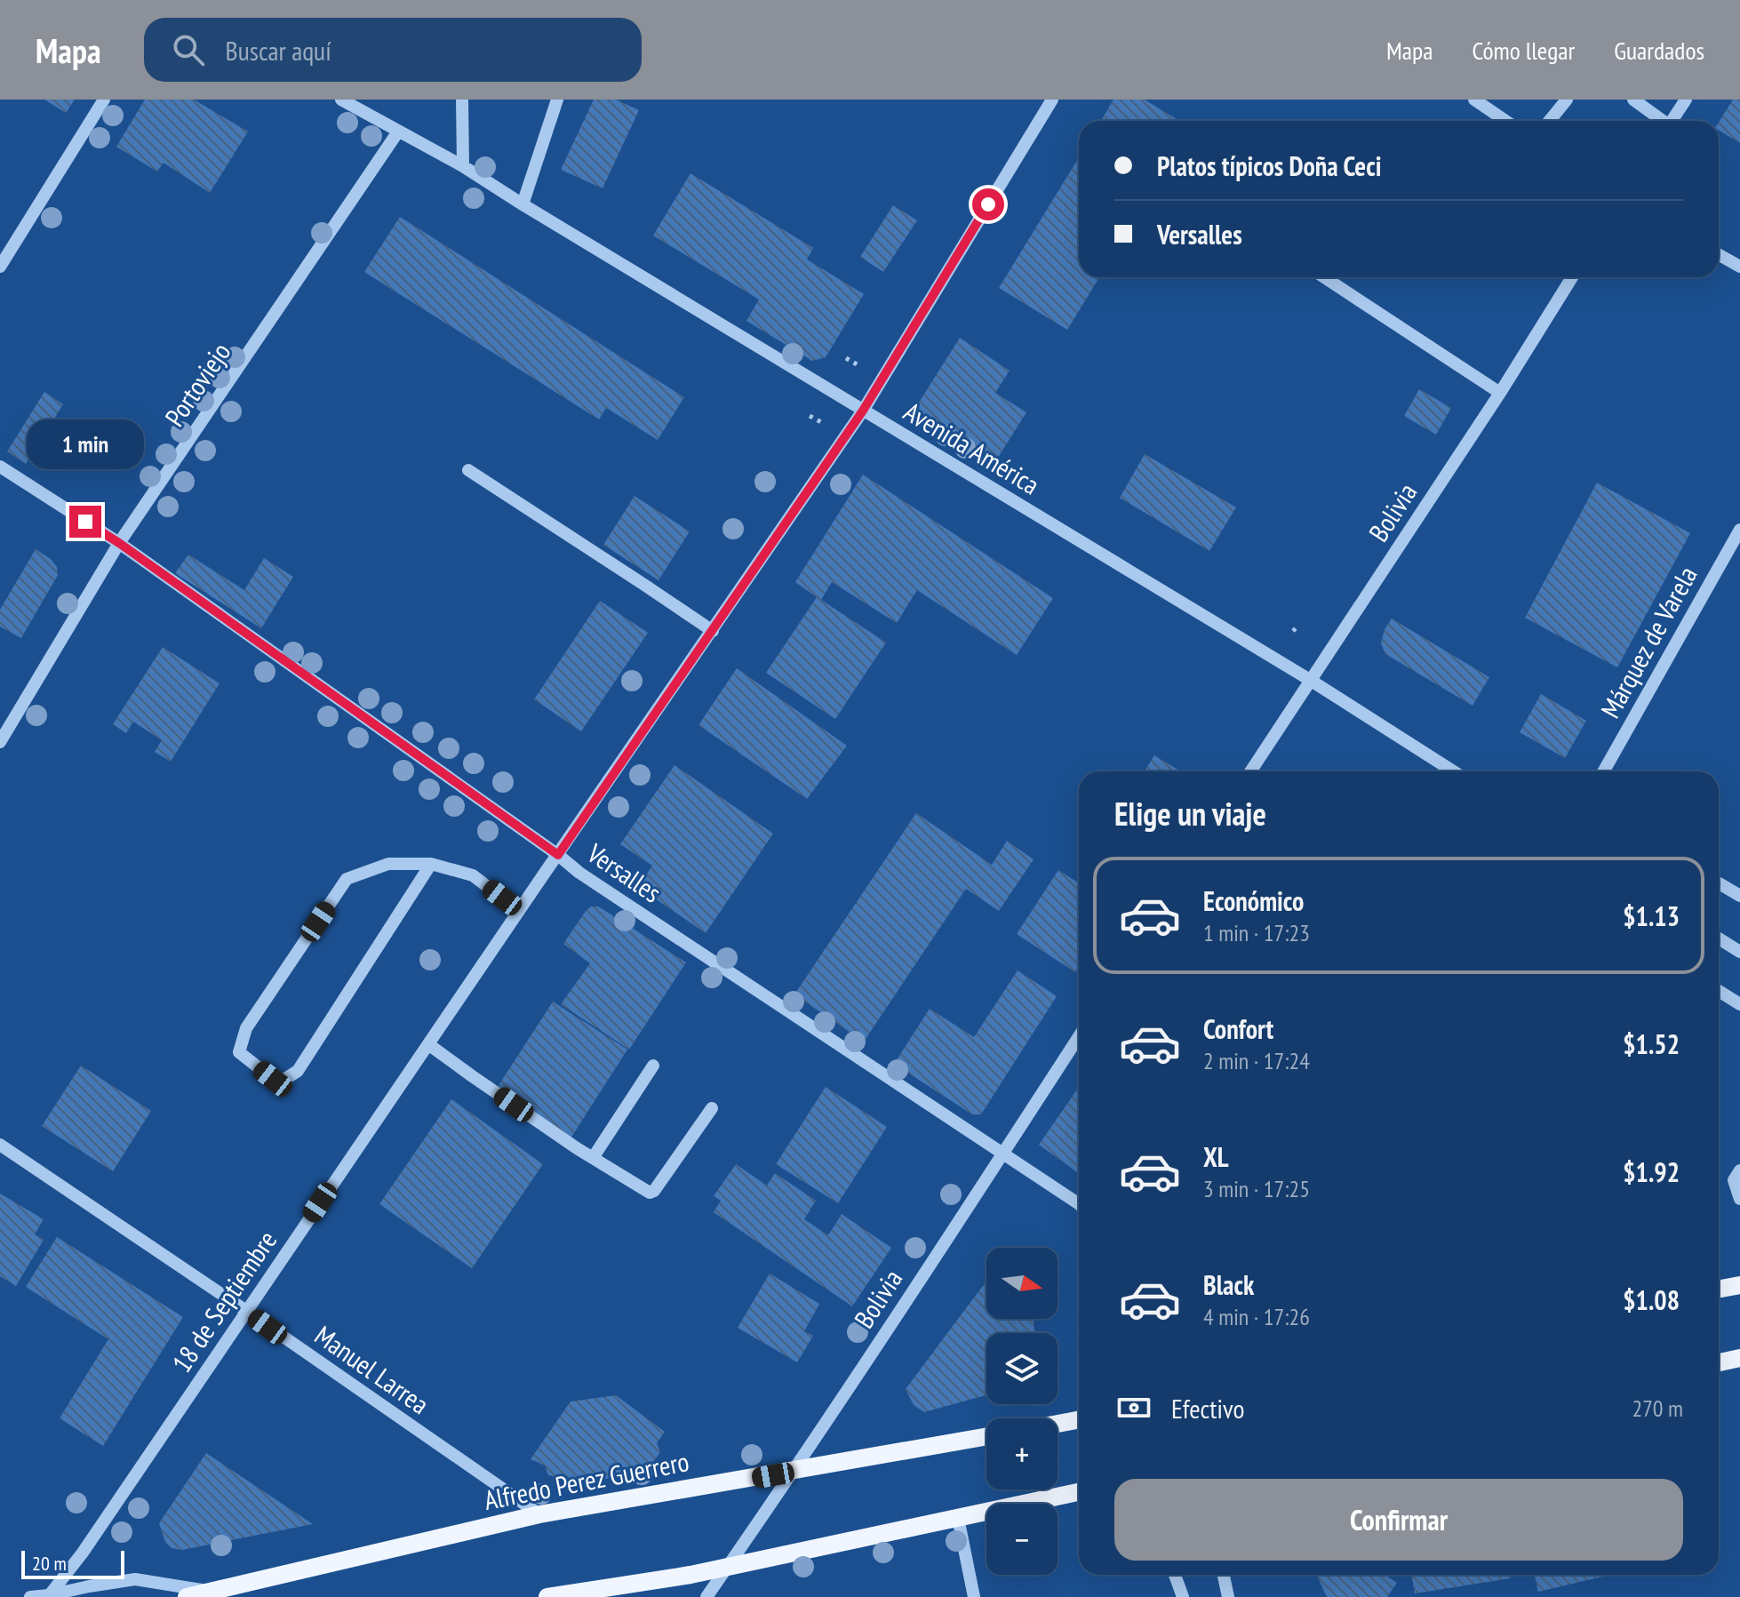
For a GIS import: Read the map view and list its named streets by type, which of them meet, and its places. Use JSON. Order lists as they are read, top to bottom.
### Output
{
  "streets": {
    "main road": ["Alfredo Perez Guerrero"],
    "street": [
      "Portoviejo",
      "Avenida América",
      "Bolivia",
      "Márquez de Varela",
      "Versalles",
      "18 de Septiembre",
      "Manuel Larrea"
    ]
  },
  "crossings": [
    ["Portoviejo", "Avenida América"],
    ["Portoviejo", "Versalles"],
    ["Avenida América", "Bolivia"],
    ["Avenida América", "18 de Septiembre"],
    ["Bolivia", "Versalles"],
    ["Bolivia", "Alfredo Perez Guerrero"],
    ["Versalles", "18 de Septiembre"],
    ["18 de Septiembre", "Manuel Larrea"],
    ["Manuel Larrea", "Alfredo Perez Guerrero"]
  ],
  "scale_bar": "20 m",
  "north": "right",
  "page": {
    "header": "Mapa",
    "search": "Buscar aquí",
    "nav": ["Mapa", "Cómo llegar", "Guardados"],
    "banner": ["Platos típicos Doña Ceci", "Versalles"],
    "bubble": "1 min",
    "heading": "Elige un viaje",
    "list": [
      {
        "name": "Económico",
        "note": "1 min · 17:23",
        "value": "$1.13"
      },
      {
        "name": "Confort",
        "note": "2 min · 17:24",
        "value": "$1.52"
      },
      {
        "name": "XL",
        "note": "3 min · 17:25",
        "value": "$1.92"
      },
      {
        "name": "Black",
        "note": "4 min · 17:26",
        "value": "$1.08"
      }
    ],
    "map_buttons": ["+", "−"],
    "pay": ["Efectivo", "270 m"],
    "buttons": "Confirmar",
    "scale": "20 m"
  }
}
